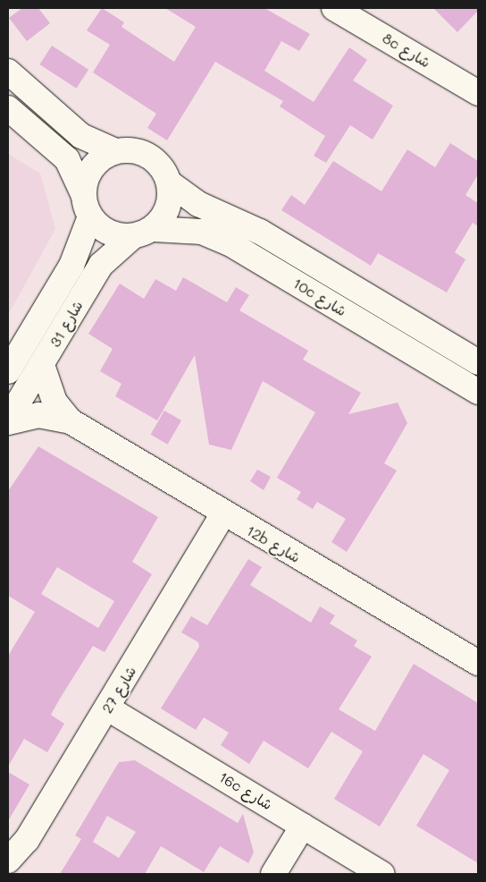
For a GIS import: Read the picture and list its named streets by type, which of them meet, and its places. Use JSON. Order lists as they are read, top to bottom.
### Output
{
  "streets": {
    "street": [
      "8c شارع",
      "10c شارع",
      "شارع 31",
      "12b شارع",
      "شارع 27",
      "16c شارع"
    ]
  },
  "crossings": [
    ["10c شارع", "شارع 31"],
    ["شارع 31", "12b شارع"],
    ["12b شارع", "شارع 27"],
    ["شارع 27", "16c شارع"]
  ]
}
